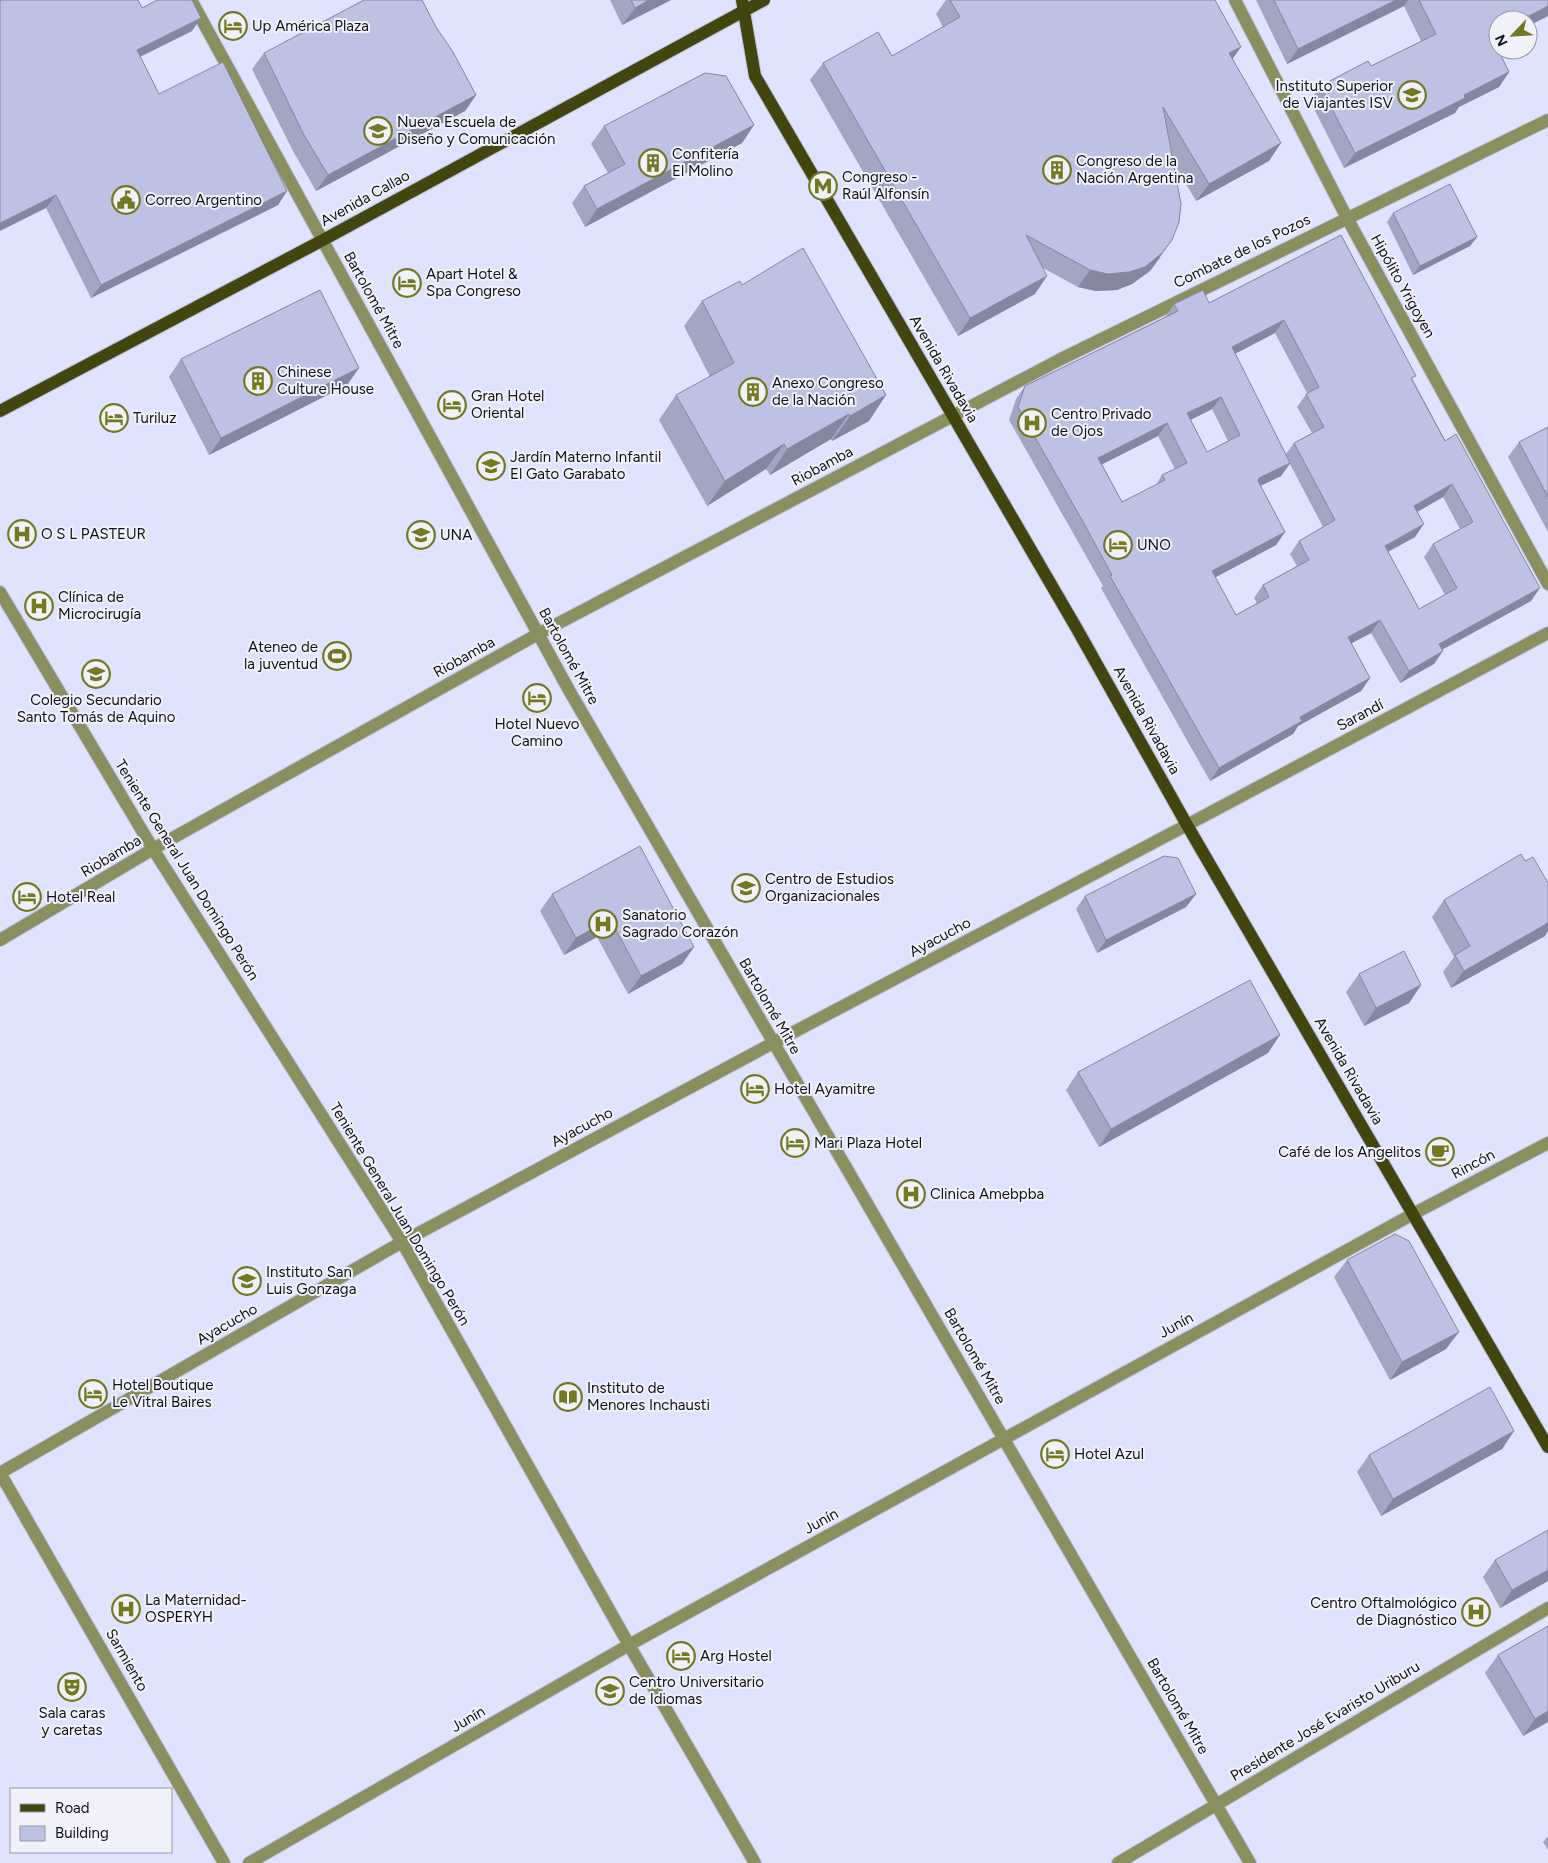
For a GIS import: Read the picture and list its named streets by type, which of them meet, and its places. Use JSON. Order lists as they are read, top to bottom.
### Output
{
  "streets": {
    "main road": ["Avenida Callao", "Avenida Rivadavia"],
    "street": [
      "Combate de los Pozos",
      "Hipólito Yrigoyen",
      "Bartolomé Mitre",
      "Riobamba",
      "Sarandí",
      "Teniente General Juan Domingo Perón",
      "Ayacucho",
      "Rincón",
      "Junín",
      "Sarmiento",
      "Presidente José Evaristo Uriburu"
    ]
  },
  "crossings": [
    ["Avenida Callao", "Bartolomé Mitre"],
    ["Avenida Callao", "Avenida Rivadavia"],
    ["Combate de los Pozos", "Hipólito Yrigoyen"],
    ["Combate de los Pozos", "Avenida Rivadavia"],
    ["Combate de los Pozos", "Riobamba"],
    ["Bartolomé Mitre", "Riobamba"],
    ["Bartolomé Mitre", "Ayacucho"],
    ["Bartolomé Mitre", "Junín"],
    ["Bartolomé Mitre", "Presidente José Evaristo Uriburu"],
    ["Avenida Rivadavia", "Riobamba"],
    ["Avenida Rivadavia", "Sarandí"],
    ["Avenida Rivadavia", "Ayacucho"],
    ["Avenida Rivadavia", "Rincón"],
    ["Avenida Rivadavia", "Junín"],
    ["Riobamba", "Teniente General Juan Domingo Perón"],
    ["Sarandí", "Ayacucho"],
    ["Teniente General Juan Domingo Perón", "Ayacucho"],
    ["Teniente General Juan Domingo Perón", "Junín"],
    ["Ayacucho", "Sarmiento"],
    ["Rincón", "Junín"]
  ],
  "places": {
    "hotel": [
      "Up América Plaza",
      "Apart Hotel & Spa Congreso",
      "Gran Hotel Oriental",
      "Turiluz",
      "UNO",
      "Hotel Nuevo Camino",
      "Hotel Real",
      "Hotel Ayamitre",
      "Mari Plaza Hotel",
      "Hotel Boutique Le Vitral Baires",
      "Hotel Azul",
      "Arg Hostel"
    ],
    "school or university": [
      "Instituto Superior de Viajantes ISV",
      "Nueva Escuela de Diseño y Comunicación",
      "Jardín Materno Infantil El Gato Garabato",
      "UNA",
      "Colegio Secundario Santo Tomás de Aquino",
      "Centro de Estudios Organizacionales",
      "Instituto San Luis Gonzaga",
      "Centro Universitario de Idiomas"
    ],
    "building": [
      "Confitería El Molino",
      "Congreso de la Nación Argentina",
      "Chinese Culture House",
      "Anexo Congreso de la Nación"
    ],
    "metro station": ["Congreso - Raúl Alfonsín"],
    "public building": ["Correo Argentino"],
    "hospital": [
      "Centro Privado de Ojos",
      "O S L PASTEUR",
      "Clínica de Microcirugía",
      "Sanatorio Sagrado Corazón",
      "Clinica Amebpba",
      "La Maternidad- OSPERYH",
      "Centro Oftalmológico de Diagnóstico"
    ],
    "sports": ["Ateneo de la juventud"],
    "cafe": ["Café de los Angelitos"],
    "library": ["Instituto de Menores Inchausti"],
    "theatre": ["Sala caras y caretas"]
  },
  "legend": ["Road", "Building"],
  "north": "bottom left"
}
